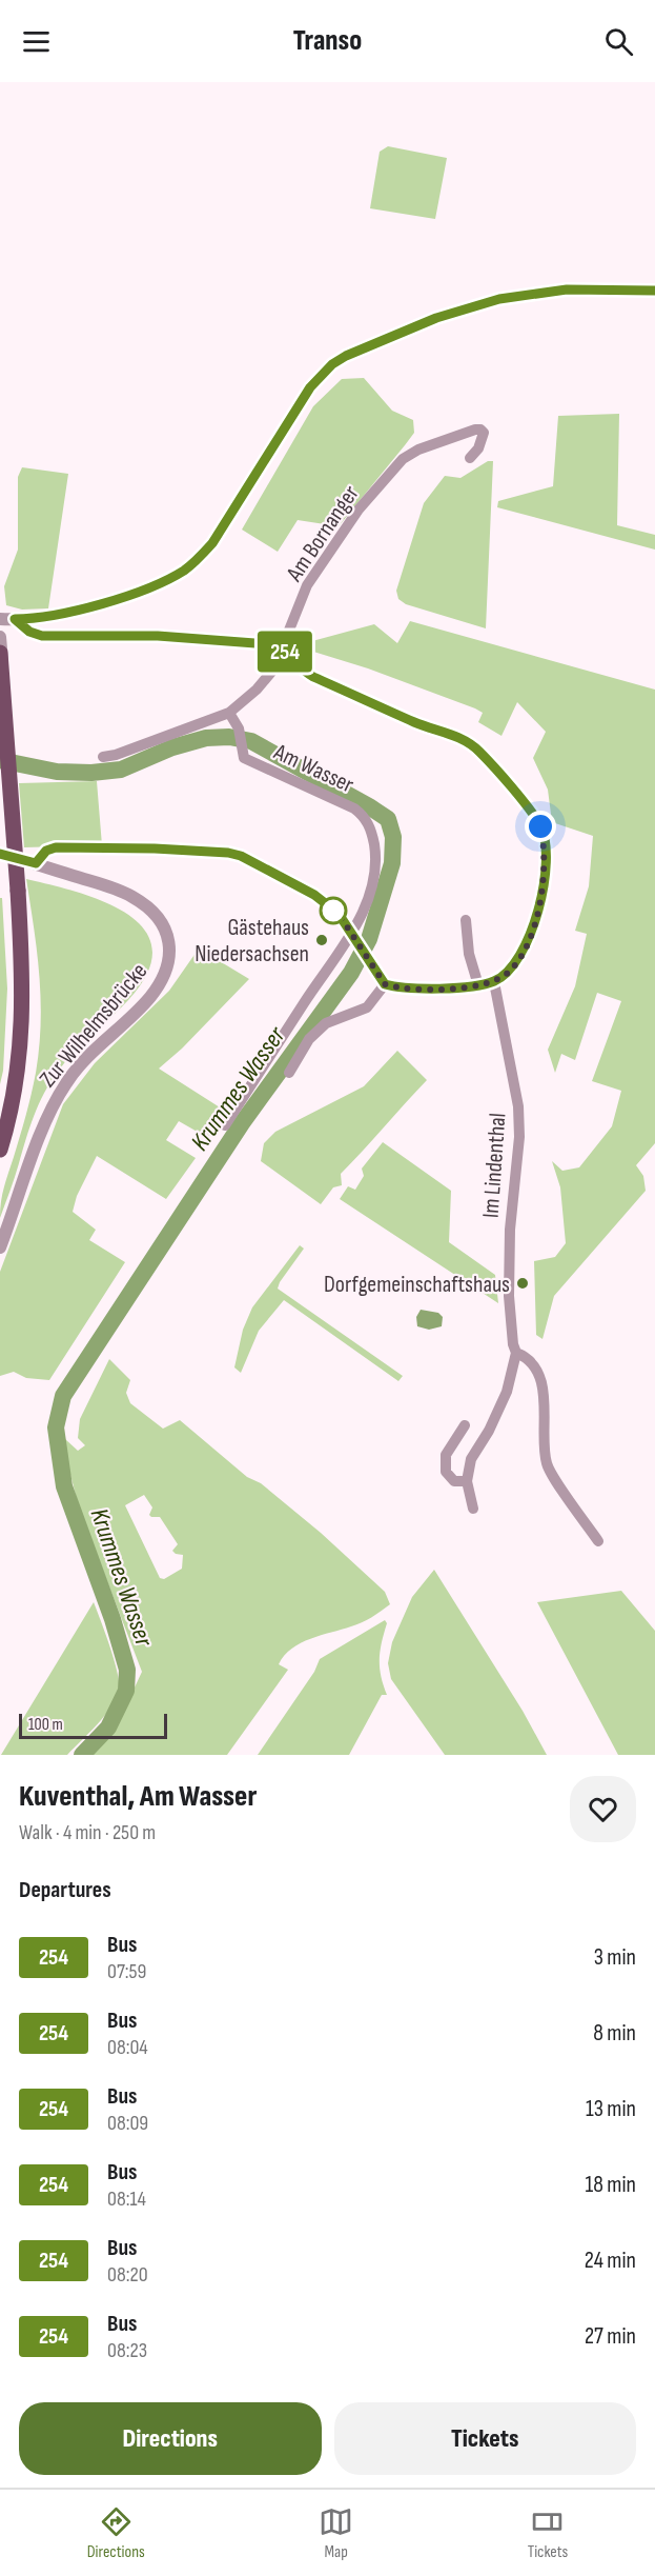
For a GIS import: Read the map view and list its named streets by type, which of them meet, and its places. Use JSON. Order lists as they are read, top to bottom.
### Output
{
  "streets": {
    "street": [
      "Am Bornanger",
      "Am Wasser",
      "Zur Wilhelmsbrücke",
      "Im Lindenthal"
    ]
  },
  "crossings": [
    ["Am Bornanger", "Am Wasser"]
  ],
  "water": ["Krummes Wasser"],
  "places": ["Gästehaus Niedersachsen", "Dorfgemeinschaftshaus"],
  "lines": ["bus line 254"],
  "scale_bar": "100 m",
  "page": {
    "header": "Transo",
    "on_map": "254",
    "scale": "100 m",
    "heading": [
      ["Kuventhal, Am Wasser", "Walk · 4 min · 250 m"],
      "Departures"
    ],
    "list": [
      {
        "mark": "254",
        "name": "Bus",
        "note": "07:59",
        "value": "3 min"
      },
      {
        "mark": "254",
        "name": "Bus",
        "note": "08:04",
        "value": "8 min"
      },
      {
        "mark": "254",
        "name": "Bus",
        "note": "08:09",
        "value": "13 min"
      },
      {
        "mark": "254",
        "name": "Bus",
        "note": "08:14",
        "value": "18 min"
      },
      {
        "mark": "254",
        "name": "Bus",
        "note": "08:20",
        "value": "24 min"
      },
      {
        "mark": "254",
        "name": "Bus",
        "note": "08:23",
        "value": "27 min"
      }
    ],
    "buttons": ["Directions", "Tickets"],
    "tabs": ["Directions", "Map", "Tickets"]
  }
}
